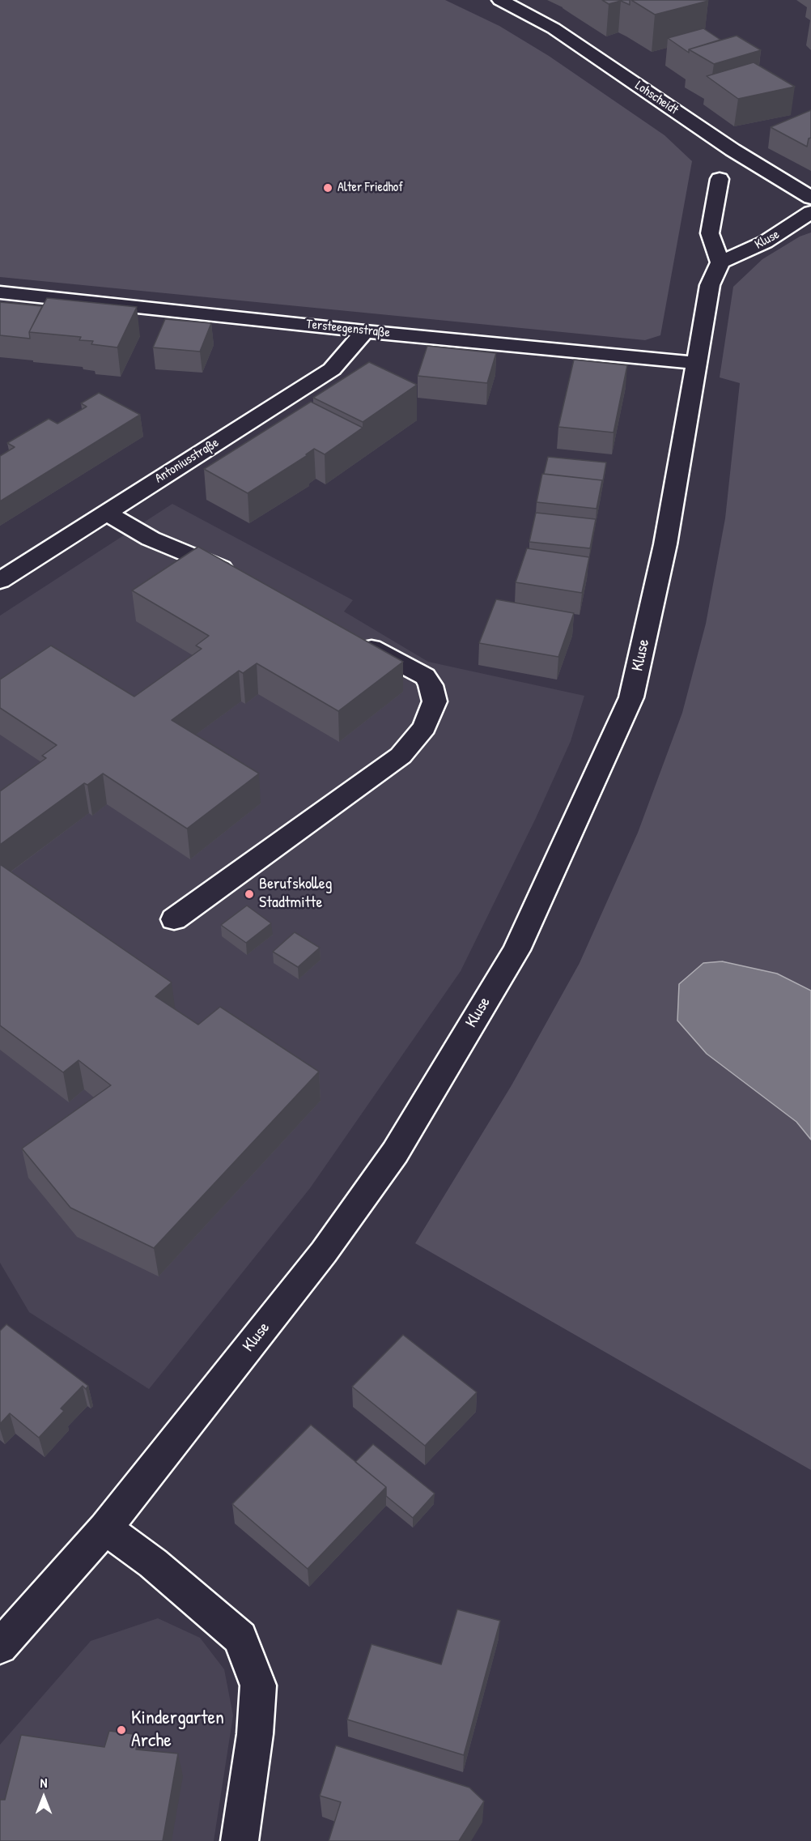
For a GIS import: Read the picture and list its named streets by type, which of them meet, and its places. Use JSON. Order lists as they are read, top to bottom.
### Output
{
  "streets": {
    "street": [
      "Lohscheidt",
      "Kluse",
      "Tersteegenstraße",
      "Antoniusstraße"
    ]
  },
  "crossings": [
    ["Kluse", "Tersteegenstraße"],
    ["Tersteegenstraße", "Antoniusstraße"]
  ],
  "places": ["Alter Friedhof", "Berufskolleg Stadtmitte", "Kindergarten Arche"],
  "north": "top"
}
